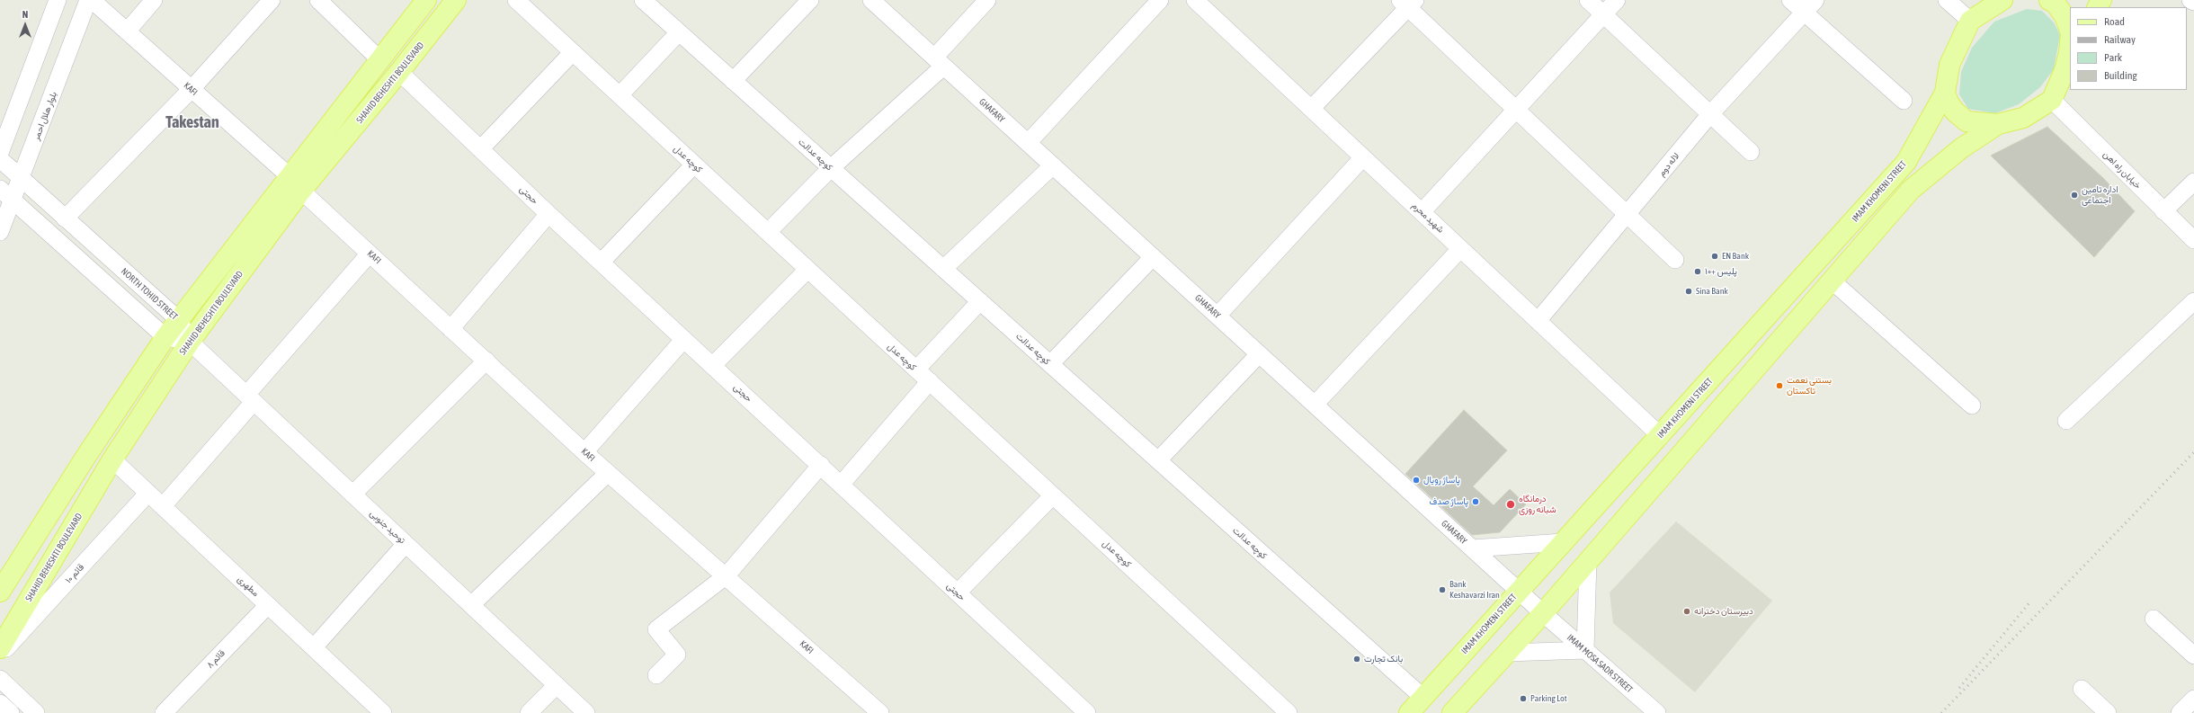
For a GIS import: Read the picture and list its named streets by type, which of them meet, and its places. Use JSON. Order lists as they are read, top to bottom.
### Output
{
  "streets": {
    "main road": ["SHAHID BEHESHTI BOULEVARD", "IMAM KHOMENI STREET"],
    "street": [
      "KAFI",
      "GHAFARY",
      "بلوار هلال احمر",
      "کوچه عدالت",
      "کوچه عدل",
      "لاله دوم",
      "خیابان راه اهن",
      "حجتی",
      "شهید محرم",
      "NORTH TOHID STREET",
      "توحید جنوبی",
      "قائم ۱۰",
      "مطهری",
      "قائم ۸",
      "IMAM MOSA SADR STREET"
    ]
  },
  "crossings": [
    ["SHAHID BEHESHTI BOULEVARD", "KAFI"],
    ["SHAHID BEHESHTI BOULEVARD", "حجتی"],
    ["SHAHID BEHESHTI BOULEVARD", "NORTH TOHID STREET"],
    ["SHAHID BEHESHTI BOULEVARD", "توحید جنوبی"],
    ["SHAHID BEHESHTI BOULEVARD", "مطهری"],
    ["GHAFARY", "IMAM KHOMENI STREET"],
    ["GHAFARY", "IMAM MOSA SADR STREET"],
    ["بلوار هلال احمر", "NORTH TOHID STREET"],
    ["کوچه عدالت", "IMAM KHOMENI STREET"],
    ["لاله دوم", "شهید محرم"],
    ["IMAM KHOMENI STREET", "شهید محرم"],
    ["NORTH TOHID STREET", "توحید جنوبی"],
    ["قائم ۱۰", "مطهری"],
    ["مطهری", "قائم ۸"]
  ],
  "districts": ["Takestan"],
  "places": [
    "اداره تامین اجتماعی",
    "EN Bank",
    "پلیس +۱۰",
    "Sina Bank",
    "بستنی نعمت تاکستان",
    "پاساژ رویال",
    "پاساژ صدف",
    "درمانگاه شبانه روزی",
    "Bank Keshavarzi Iran",
    "دبیرستان دخترانه",
    "بانک تجارت",
    "Parking Lot"
  ],
  "legend": [
    "Road",
    "Railway",
    "Park",
    "Building"
  ],
  "north": "top"
}
